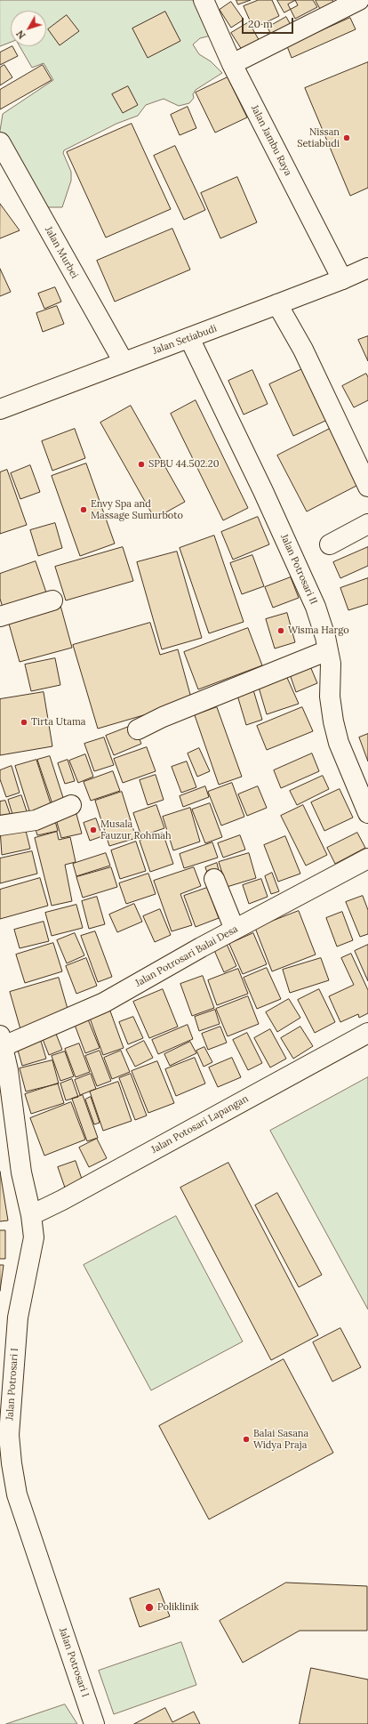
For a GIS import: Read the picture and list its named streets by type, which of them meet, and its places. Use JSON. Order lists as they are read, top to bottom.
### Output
{
  "streets": {
    "main road": [
      "Jalan Jambu Raya",
      "Jalan Murbei",
      "Jalan Setiabudi",
      "Jalan Potrosari II",
      "Jalan Potrosari Balai Desa",
      "Jalan Potosari Lapangan",
      "Jalan Potrosari I"
    ]
  },
  "crossings": [
    ["Jalan Jambu Raya", "Jalan Setiabudi"],
    ["Jalan Murbei", "Jalan Setiabudi"],
    ["Jalan Setiabudi", "Jalan Potrosari II"],
    ["Jalan Potrosari Balai Desa", "Jalan Potrosari I"],
    ["Jalan Potosari Lapangan", "Jalan Potrosari I"]
  ],
  "places": [
    "Nissan Setiabudi",
    "SPBU 44.502.20",
    "Envy Spa and Massage Sumurboto",
    "Wisma Hargo",
    "Tirta Utama",
    "Musala Fauzur Rohmah",
    "Balai Sasana Widya Praja",
    "Poliklinik"
  ],
  "scale_bar": "20 m",
  "north": "bottom left"
}
